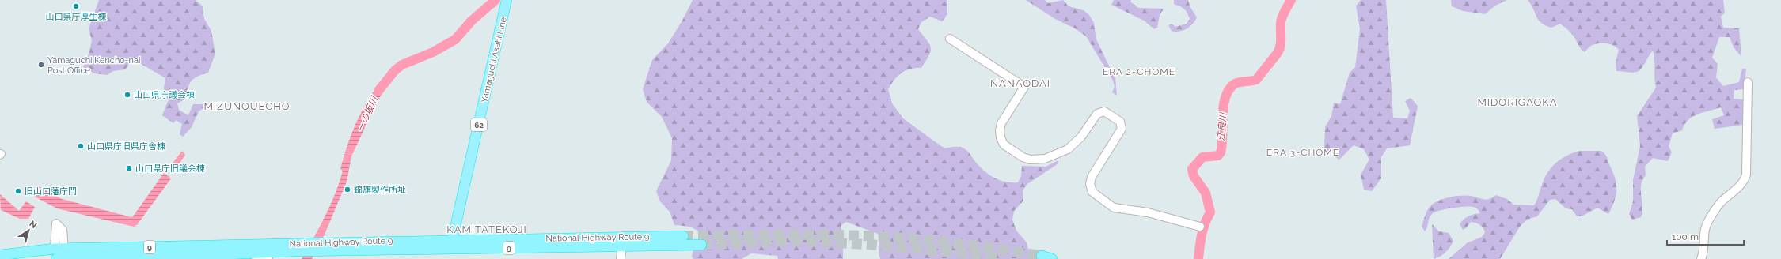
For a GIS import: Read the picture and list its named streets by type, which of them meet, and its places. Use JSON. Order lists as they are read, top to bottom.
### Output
{
  "streets": {
    "highway": ["National Highway Route 9", "9"],
    "main road": ["Yamaguchi Asahi Line", "62"]
  },
  "crossings": [
    ["Yamaguchi Asahi Line", "National Highway Route 9"]
  ],
  "districts": [
    "ERA 2-CHOME",
    "NANAODAI",
    "MIDORIGAOKA",
    "MIZUNOUECHO",
    "ERA 3-CHOME",
    "KAMITATEKOJI"
  ],
  "water": ["一の坂川", "江良川"],
  "places": [
    "山口県庁厚生棟",
    "Yamaguchi Kencho-nai Post Office",
    "山口県庁議会棟",
    "山口県庁旧県庁舎棟",
    "山口県庁旧議会棟",
    "錦旗製作所址",
    "旧山口藩庁門"
  ],
  "scale_bar": "100 m",
  "north": "top right"
}
